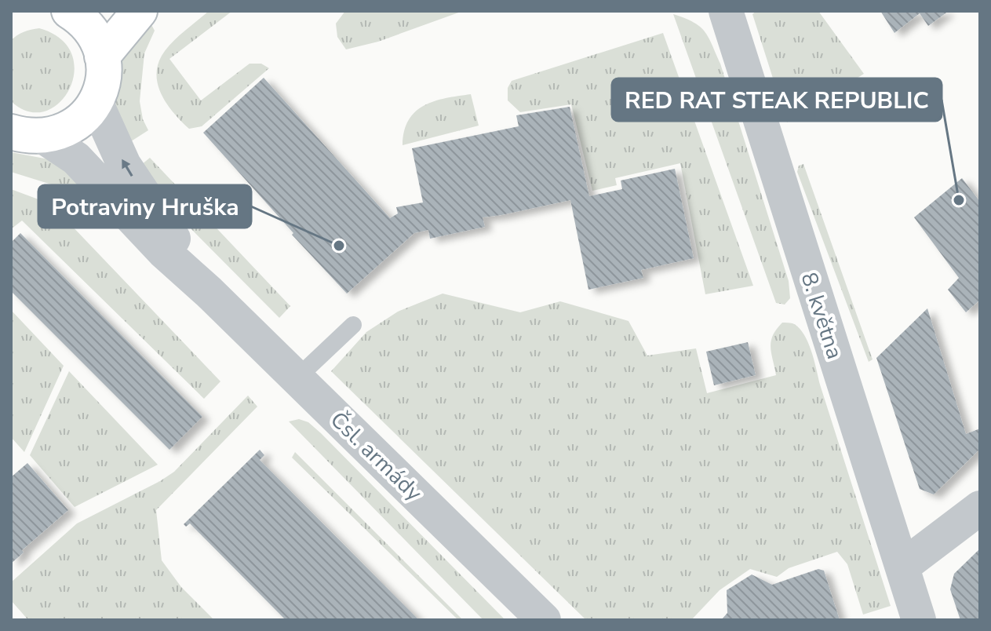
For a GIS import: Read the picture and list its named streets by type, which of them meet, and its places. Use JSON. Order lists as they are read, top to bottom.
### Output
{
  "streets": {
    "street": ["8. května", "Čsl. armády"]
  },
  "places": ["RED RAT STEAK REPUBLIC", "Potraviny Hruška"]
}
